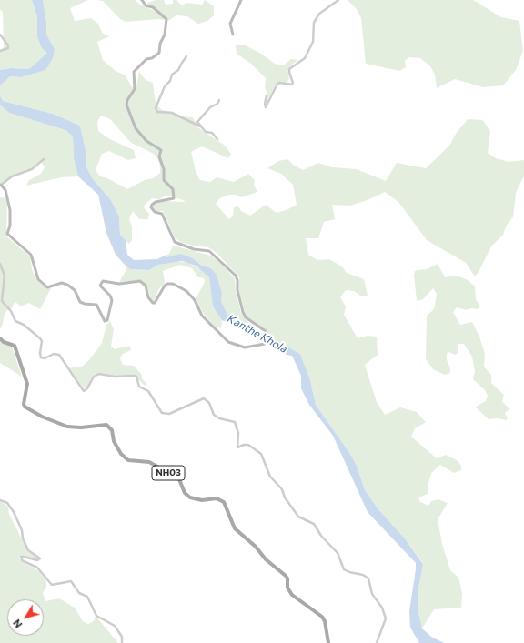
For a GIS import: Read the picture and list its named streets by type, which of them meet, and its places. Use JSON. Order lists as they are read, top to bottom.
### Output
{
  "streets": {
    "main road": ["NH03"]
  },
  "water": ["Kanthe Khola"],
  "north": "bottom left"
}
